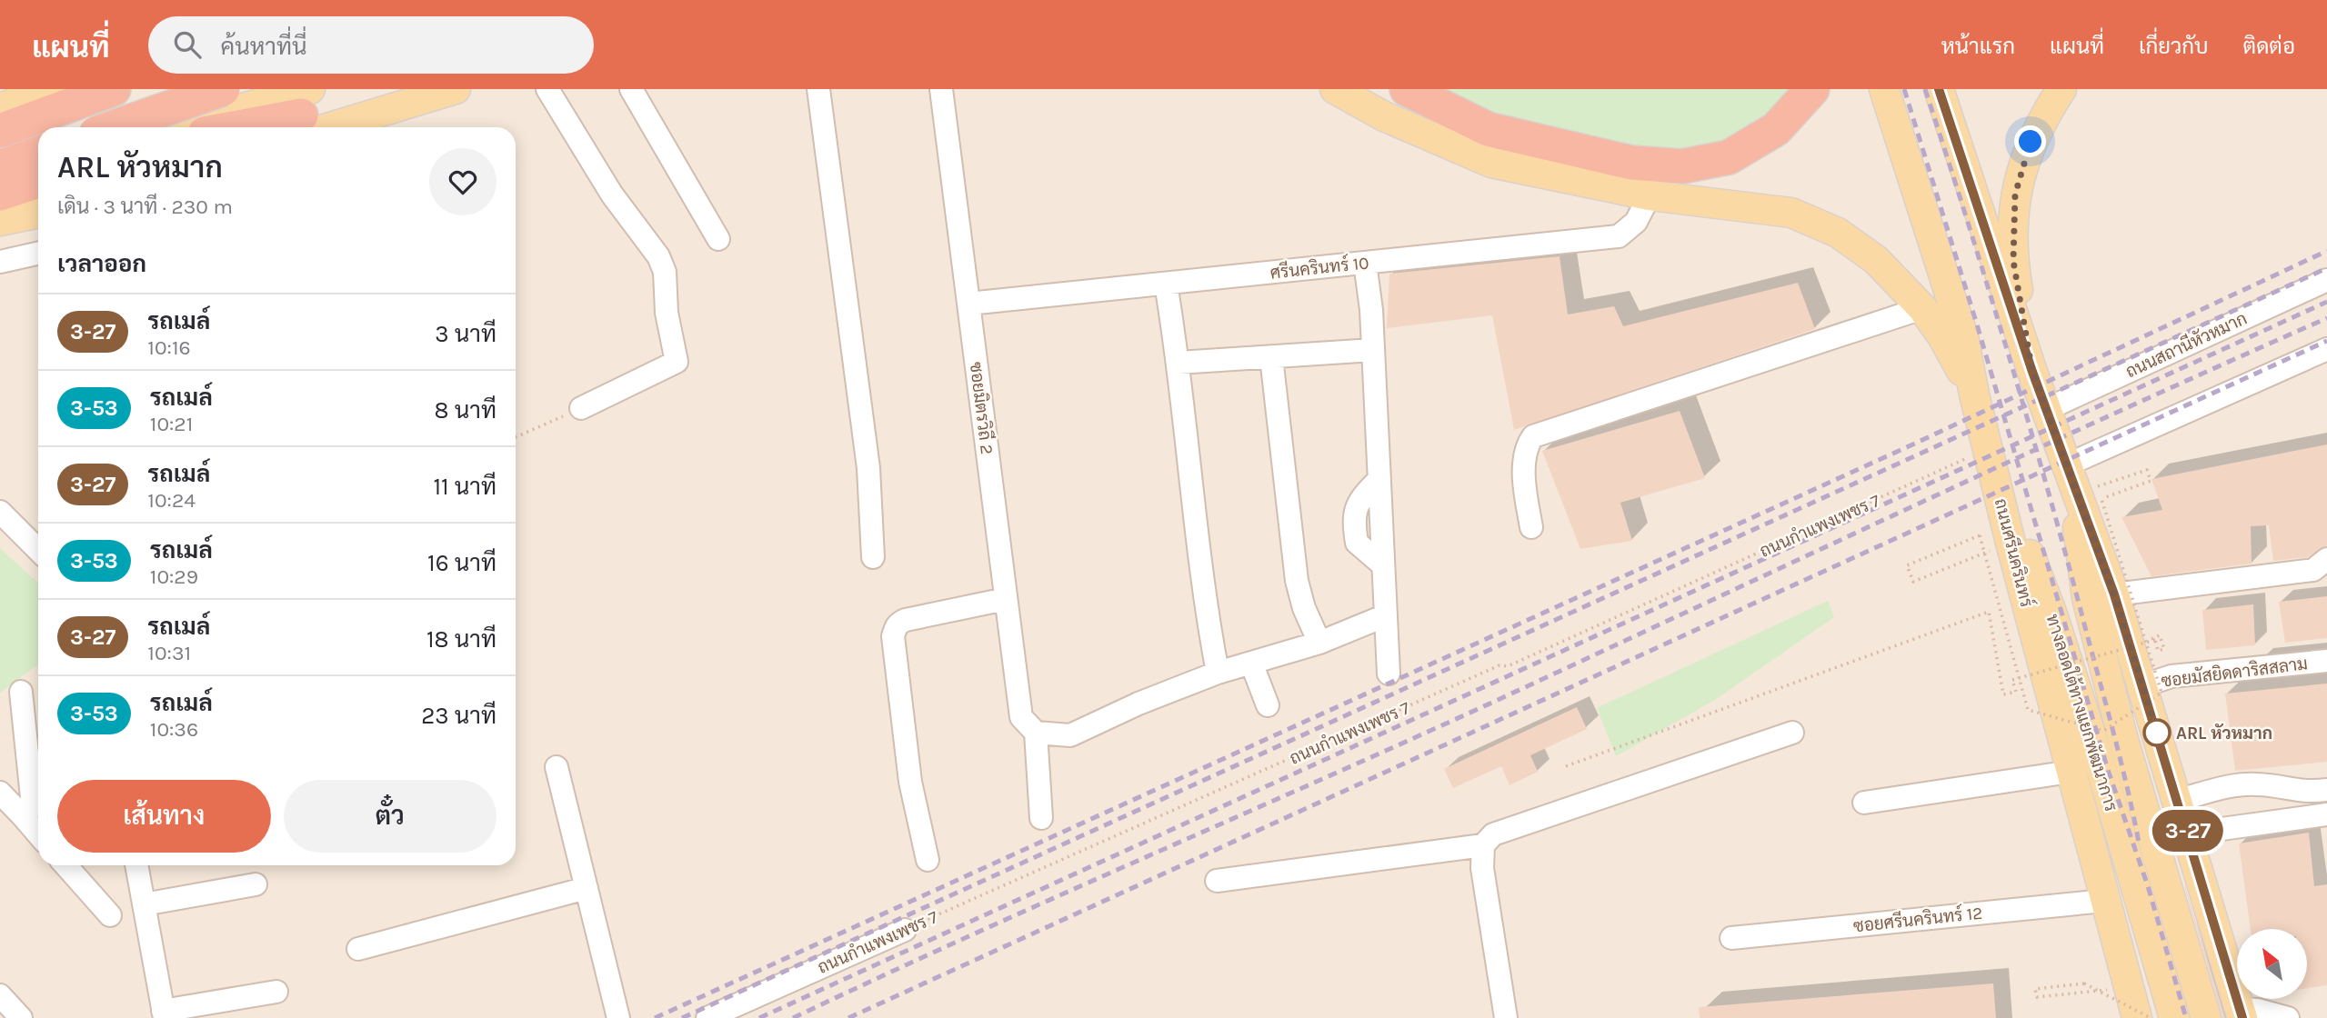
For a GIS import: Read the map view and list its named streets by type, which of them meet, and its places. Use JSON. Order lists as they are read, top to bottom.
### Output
{
  "streets": {
    "main road": ["ถนนศรีนครินทร์", "ทางลอดใต้ทางแยกพัฒนาการ"],
    "street": [
      "ศรีนครินทร์ 10",
      "ถนนสถานีหัวหมาก",
      "ซอยมิตรวิถี 2",
      "ถนนกำแพงเพชร 7",
      "ซอยมัสยิดดาริสสลาม",
      "ซอยศรีนครินทร์ 12"
    ]
  },
  "crossings": [
    ["ศรีนครินทร์ 10", "ซอยมิตรวิถี 2"],
    ["ถนนกำแพงเพชร 7", "ถนนศรีนครินทร์"],
    ["ถนนศรีนครินทร์", "ทางลอดใต้ทางแยกพัฒนาการ"],
    ["ถนนศรีนครินทร์", "ซอยศรีนครินทร์ 12"]
  ],
  "places": ["ARL หัวหมาก"],
  "lines": ["bus line 3-27"],
  "north": "top left",
  "page": {
    "header": "แผนที่",
    "search": "ค้นหาที่นี่",
    "nav": [
      "หน้าแรก",
      "แผนที่",
      "เกี่ยวกับ",
      "ติดต่อ"
    ],
    "on_map": "3-27",
    "heading": [
      ["ARL หัวหมาก", "เดิน · 3 นาที · 230 m"],
      "เวลาออก"
    ],
    "list": [
      {
        "mark": "3-27",
        "name": "รถเมล์",
        "note": "10:16",
        "value": "3 นาที"
      },
      {
        "mark": "3-53",
        "name": "รถเมล์",
        "note": "10:21",
        "value": "8 นาที"
      },
      {
        "mark": "3-27",
        "name": "รถเมล์",
        "note": "10:24",
        "value": "11 นาที"
      },
      {
        "mark": "3-53",
        "name": "รถเมล์",
        "note": "10:29",
        "value": "16 นาที"
      },
      {
        "mark": "3-27",
        "name": "รถเมล์",
        "note": "10:31",
        "value": "18 นาที"
      },
      {
        "mark": "3-53",
        "name": "รถเมล์",
        "note": "10:36",
        "value": "23 นาที"
      }
    ],
    "buttons": ["เส้นทาง", "ตั๋ว"]
  }
}
